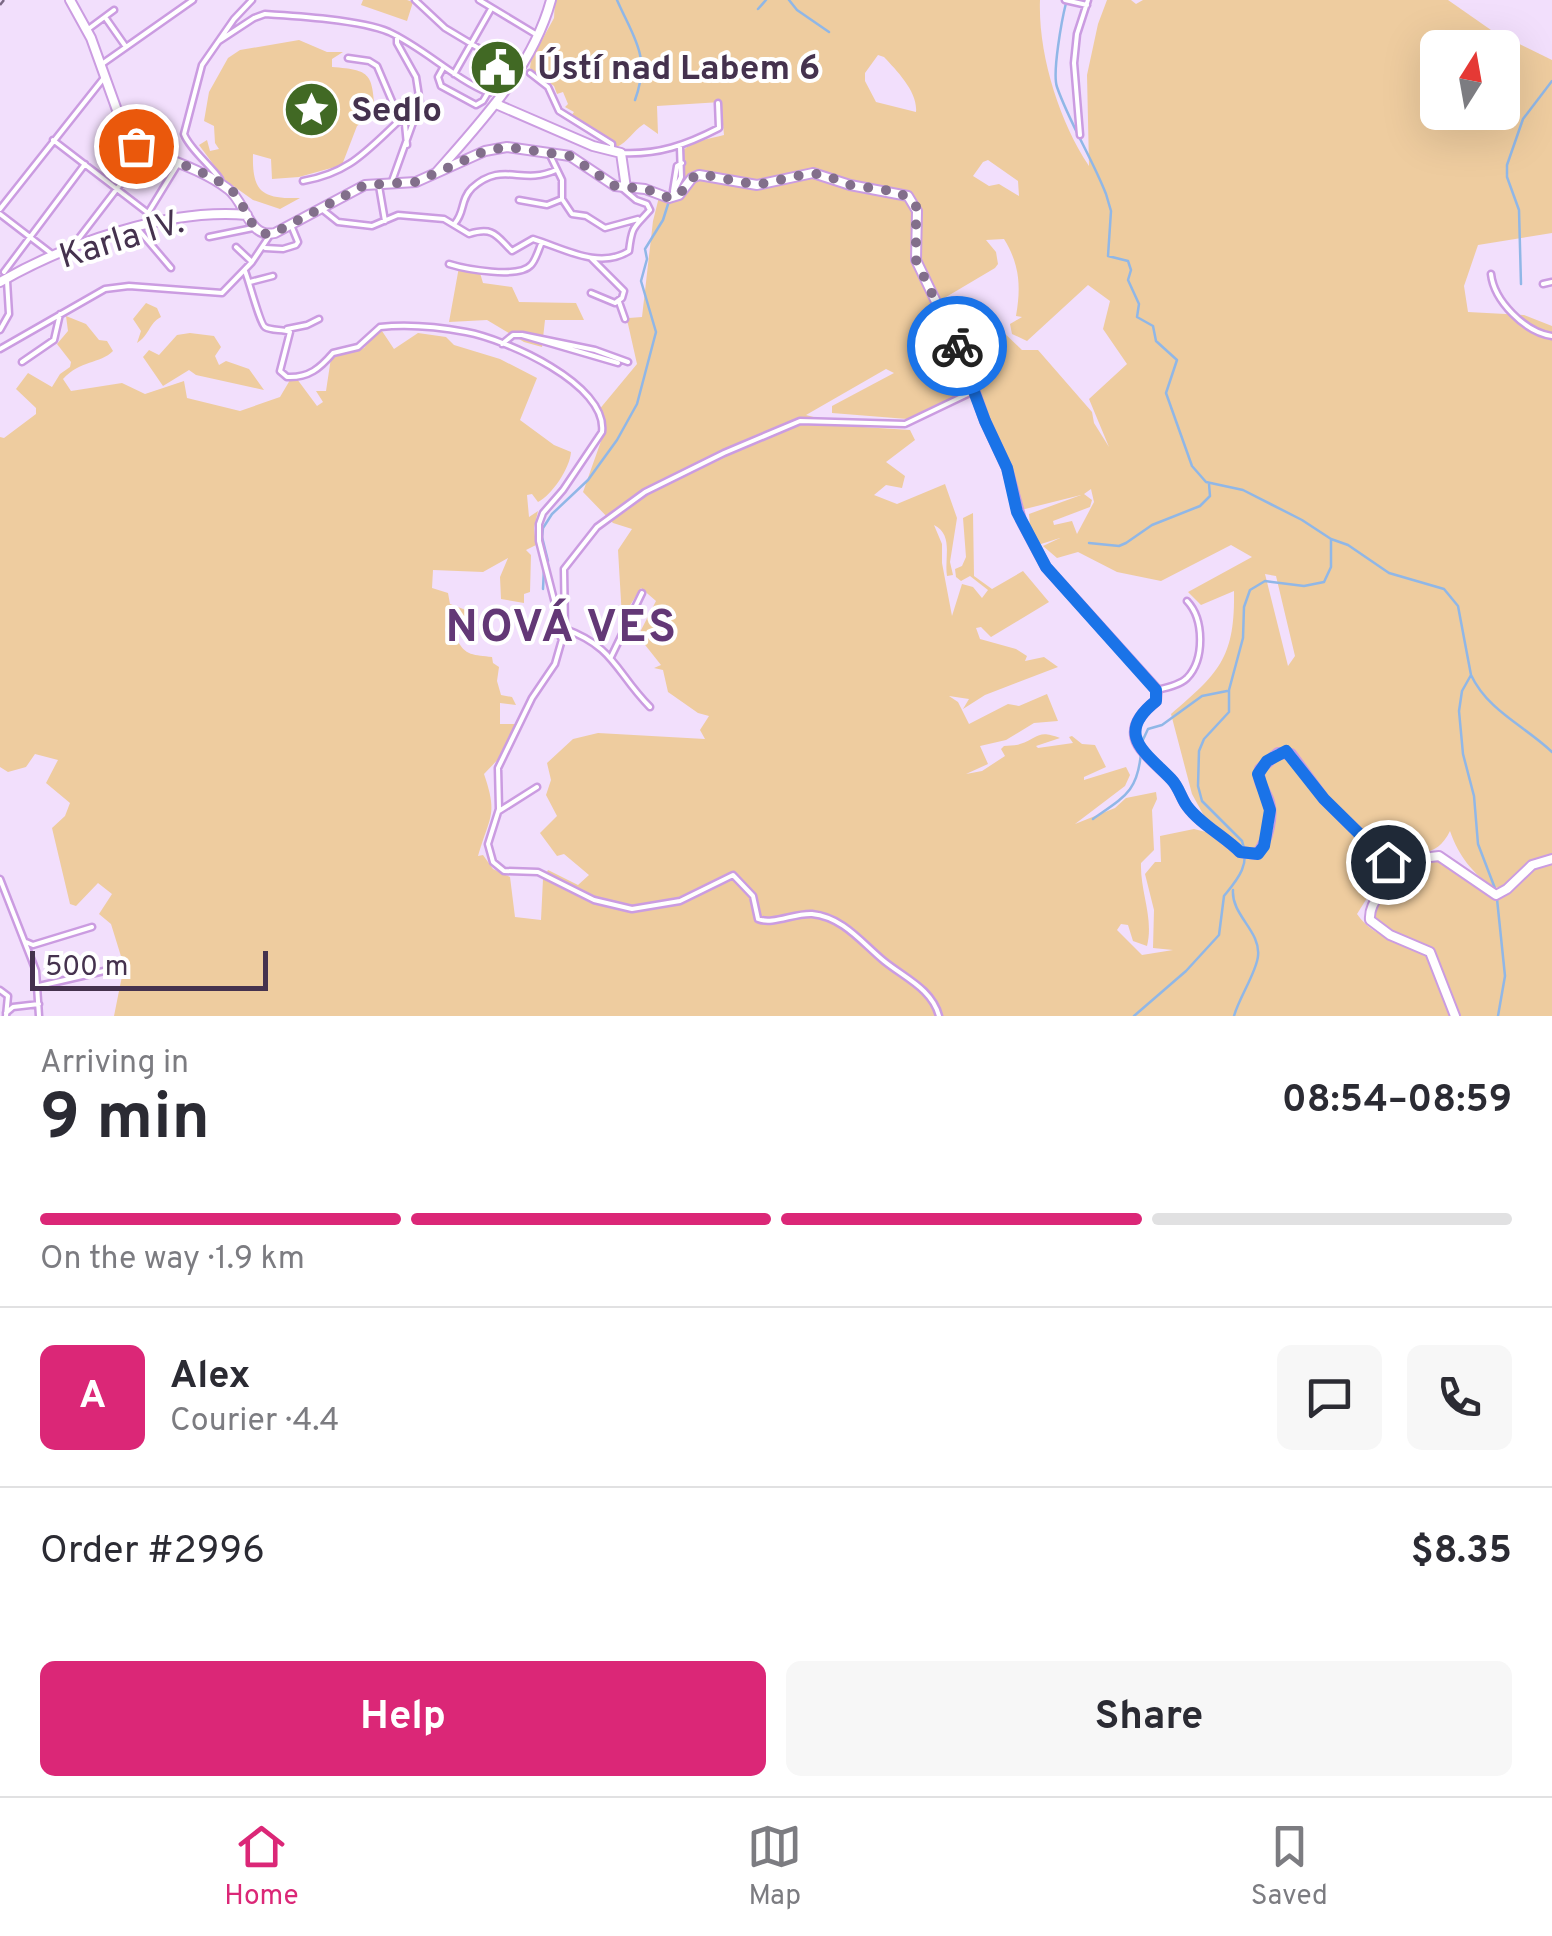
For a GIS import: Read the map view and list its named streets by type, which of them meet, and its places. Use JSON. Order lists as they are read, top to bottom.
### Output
{
  "streets": {
    "street": ["Karla IV."]
  },
  "districts": ["NOVÁ VES"],
  "places": {
    "public building": ["Ústí nad Labem 6"],
    "place": ["Sedlo"]
  },
  "scale_bar": "500 m",
  "north": "top",
  "page": {
    "scale": "500 m",
    "heading": ["9 min", "Arriving in", "08:54–08:59"],
    "panel": [
      "Alex",
      "Courier · 4.4",
      "Order #2996",
      "$8.35"
    ],
    "bar": "On the way · 1.9 km",
    "round": "A",
    "buttons": ["Help", "Share"],
    "tabs": ["Home", "Map", "Saved"]
  }
}
